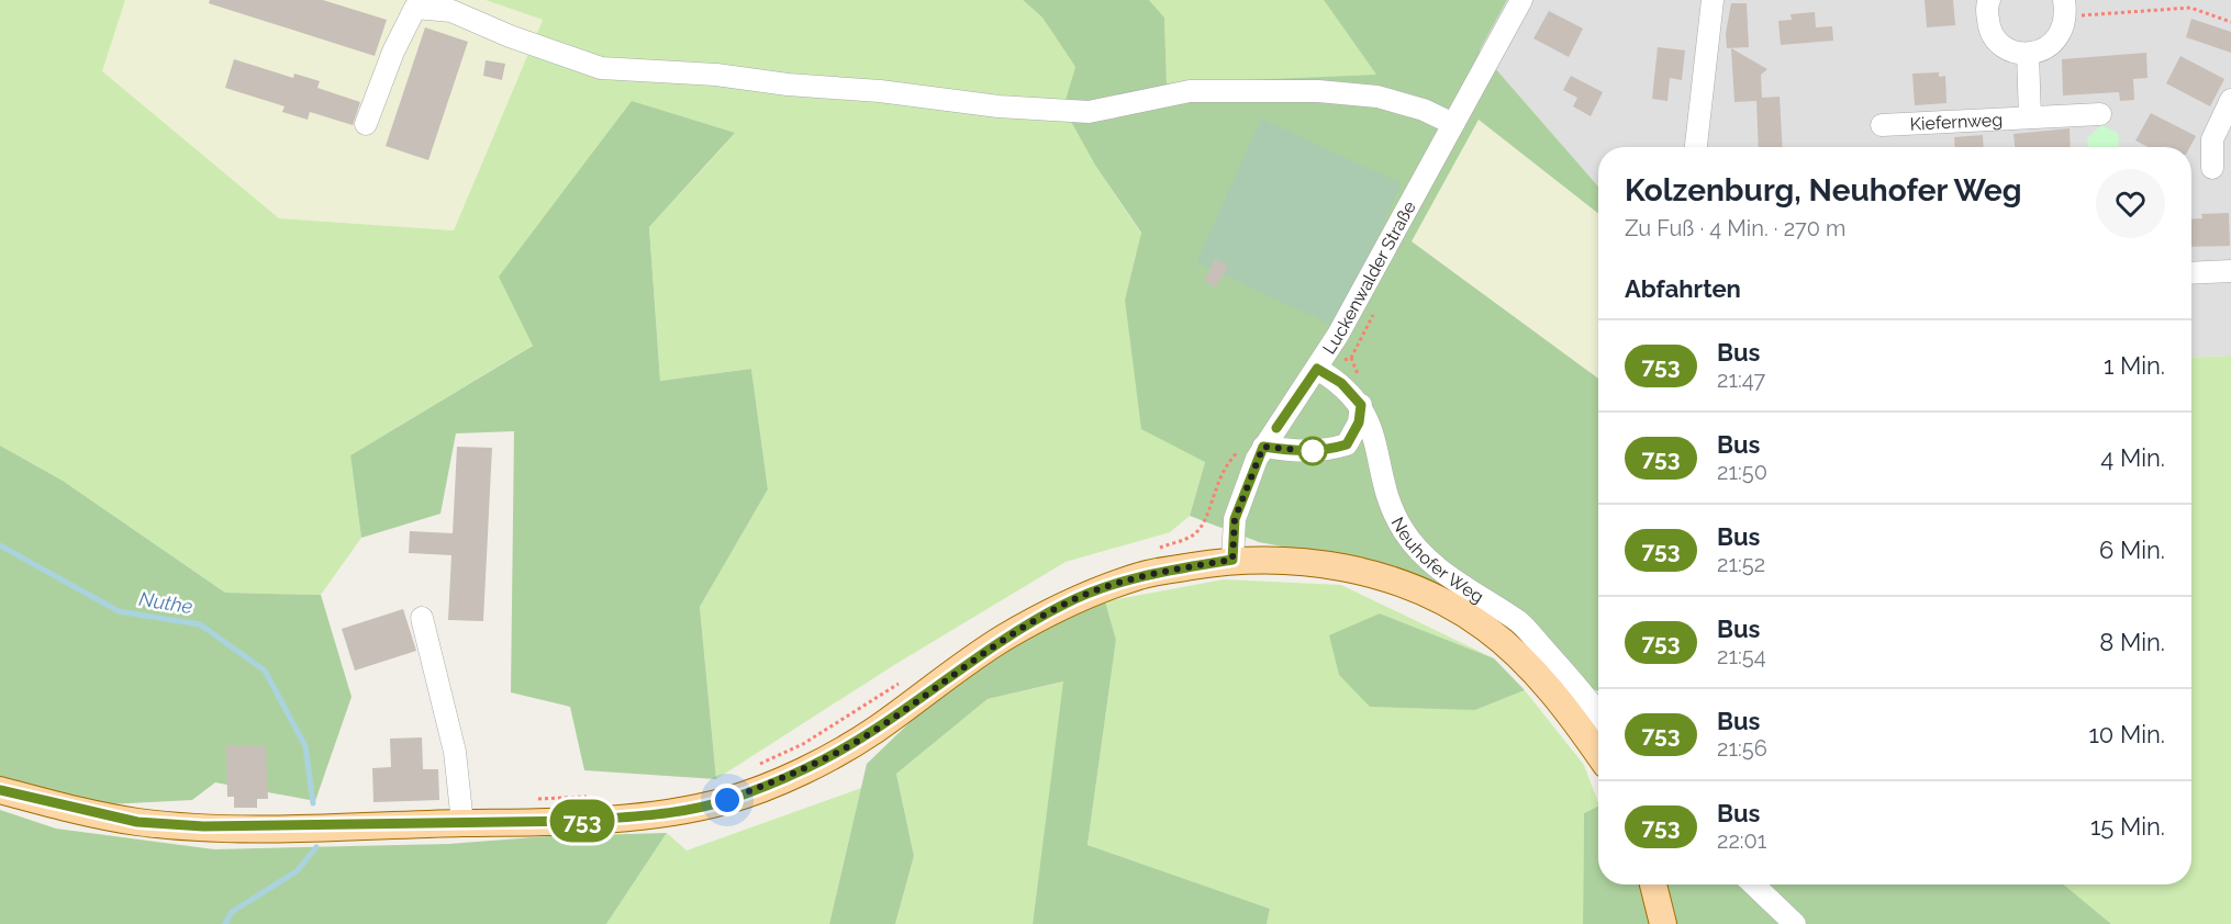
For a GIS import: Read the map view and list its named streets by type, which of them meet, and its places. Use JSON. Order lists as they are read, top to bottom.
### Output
{
  "streets": {
    "street": ["Kiefernweg", "Luckenwalder Straße", "Neuhofer Weg"]
  },
  "crossings": [
    ["Luckenwalder Straße", "Neuhofer Weg"]
  ],
  "water": ["Nuthe"],
  "lines": ["bus line 753"],
  "page": {
    "on_map": "753",
    "heading": [
      ["Kolzenburg, Neuhofer Weg", "Zu Fuß · 4 Min. · 270 m"],
      "Abfahrten"
    ],
    "list": [
      {
        "mark": "753",
        "name": "Bus",
        "note": "21:47",
        "value": "1 Min."
      },
      {
        "mark": "753",
        "name": "Bus",
        "note": "21:50",
        "value": "4 Min."
      },
      {
        "mark": "753",
        "name": "Bus",
        "note": "21:52",
        "value": "6 Min."
      },
      {
        "mark": "753",
        "name": "Bus",
        "note": "21:54",
        "value": "8 Min."
      },
      {
        "mark": "753",
        "name": "Bus",
        "note": "21:56",
        "value": "10 Min."
      },
      {
        "mark": "753",
        "name": "Bus",
        "note": "22:01",
        "value": "15 Min."
      }
    ]
  }
}
